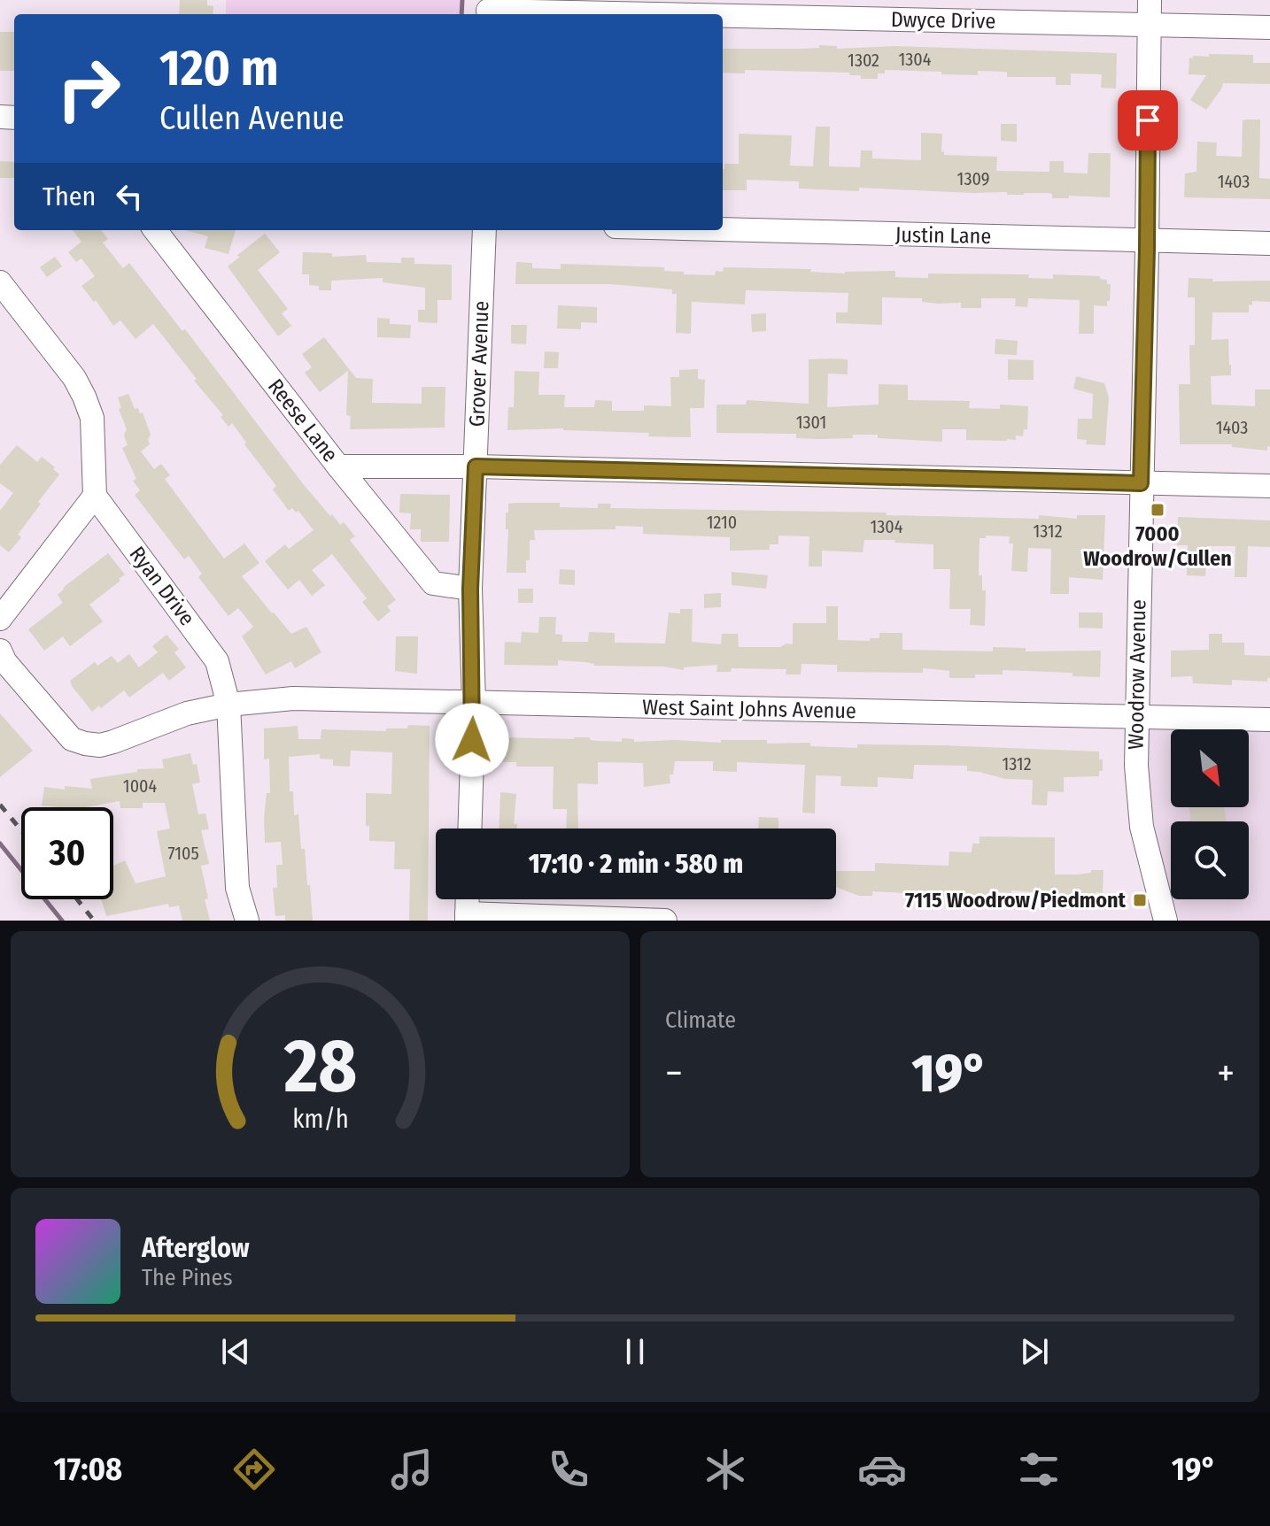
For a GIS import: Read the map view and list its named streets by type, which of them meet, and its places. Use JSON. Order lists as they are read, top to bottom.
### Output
{
  "streets": {
    "street": [
      "Dwyce Drive",
      "Justin Lane",
      "Grover Avenue",
      "Reese Lane",
      "Ryan Drive",
      "Woodrow Avenue",
      "West Saint Johns Avenue"
    ]
  },
  "crossings": [
    ["Dwyce Drive", "Woodrow Avenue"],
    ["Justin Lane", "Woodrow Avenue"],
    ["Grover Avenue", "Reese Lane"],
    ["Grover Avenue", "West Saint Johns Avenue"],
    ["Ryan Drive", "West Saint Johns Avenue"],
    ["Woodrow Avenue", "West Saint Johns Avenue"]
  ],
  "places": {
    "transit": ["7000 Woodrow/Cullen", "7115 Woodrow/Piedmont"]
  },
  "house_numbers": [
    "1304",
    "1302",
    "1309",
    "1403",
    "1301",
    "1403",
    "1210",
    "1304",
    "1312",
    "1312",
    "1004",
    "7105"
  ],
  "north": "bottom right",
  "page": {
    "turn": ["120 m", "Cullen Avenue"],
    "then": "Then",
    "limit": "30",
    "trip": "17:10 · 2 min · 580 m",
    "tile": "Climate",
    "heat": ["−", "19°", "+"],
    "song": ["Afterglow", "The Pines"],
    "tabs": ["17:08", "19°"],
    "gauge": ["28", "km/h"]
  }
}
